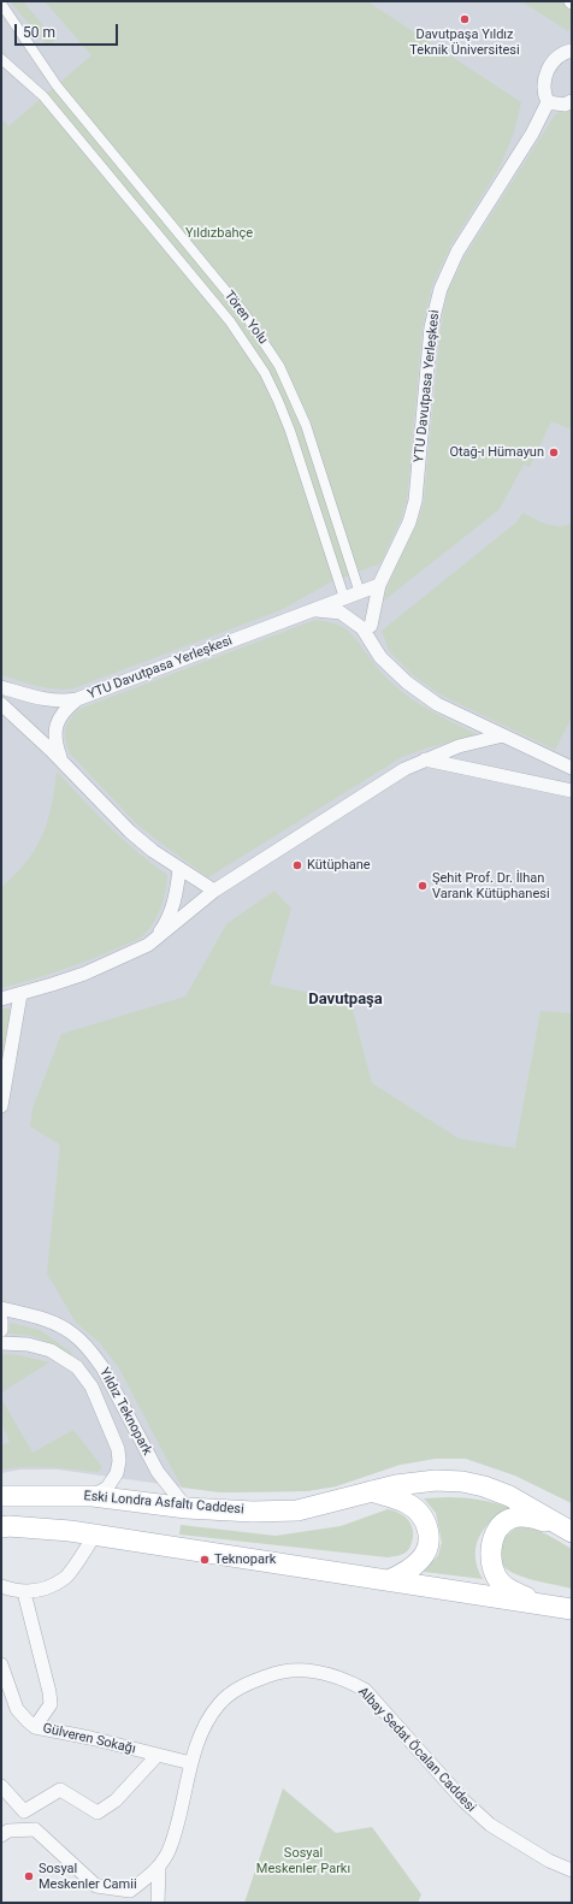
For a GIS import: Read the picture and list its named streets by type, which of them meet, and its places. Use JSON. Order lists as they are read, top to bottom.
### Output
{
  "streets": {
    "main road": ["Eski Londra Asfaltı Caddesi"],
    "street": [
      "Tören Yolu",
      "YTU Davutpasa Yerleşkesi",
      "Yıldız Teknopark",
      "Gülveren Sokağı",
      "Albay Sedat Öcalan Caddesi"
    ]
  },
  "crossings": [
    ["Tören Yolu", "YTU Davutpasa Yerleşkesi"],
    ["Yıldız Teknopark", "Eski Londra Asfaltı Caddesi"],
    ["Gülveren Sokağı", "Albay Sedat Öcalan Caddesi"]
  ],
  "districts": ["Davutpaşa"],
  "parks": ["Yıldızbahçe", "Sosyal Meskenler Parkı"],
  "places": [
    "Davutpaşa Yıldız Teknik Üniversitesi",
    "Otağ-ı Hümayun",
    "Kütüphane",
    "Şehit Prof. Dr. İlhan Varank Kütüphanesi",
    "Teknopark",
    "Sosyal Meskenler Camii"
  ],
  "scale_bar": "50 m"
}
